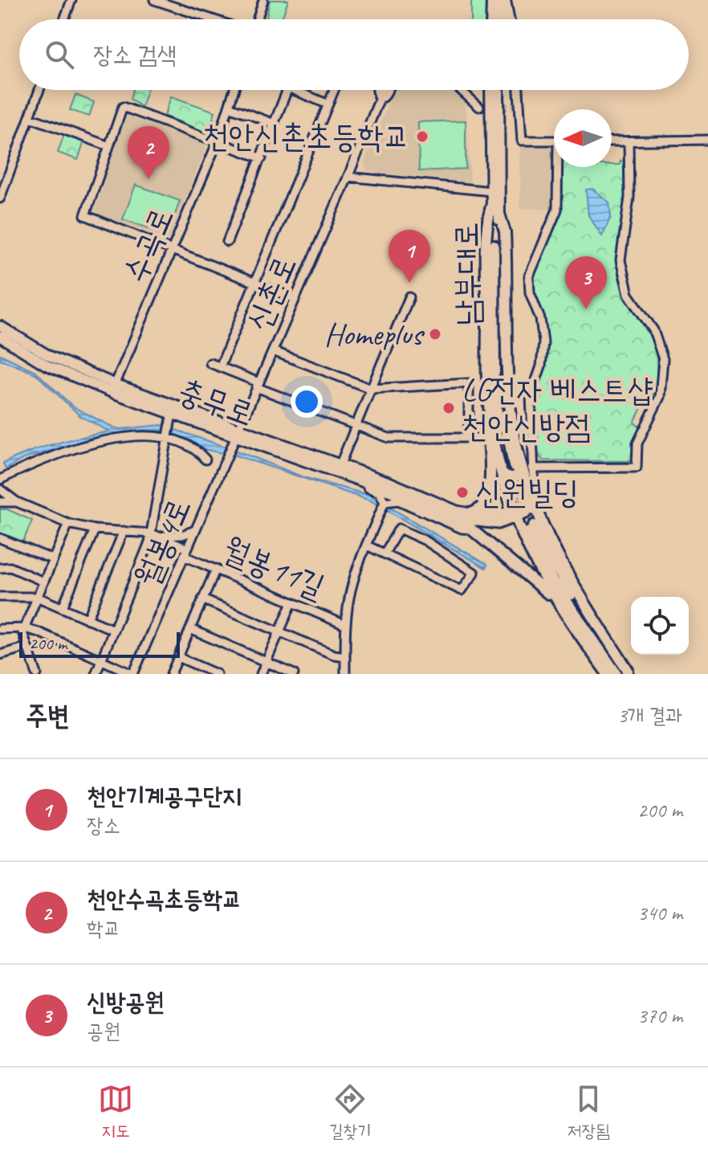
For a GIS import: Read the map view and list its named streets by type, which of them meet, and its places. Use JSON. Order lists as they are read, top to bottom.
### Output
{
  "streets": {
    "highway": ["남부대로"],
    "main road": ["충무로"],
    "street": [
      "수곡로",
      "신촌로",
      "월봉4로",
      "월봉11길"
    ]
  },
  "crossings": [
    ["수곡로", "충무로"],
    ["신촌로", "충무로"],
    ["신촌로", "월봉4로"],
    ["충무로", "월봉4로"],
    ["월봉4로", "월봉11길"]
  ],
  "places": [
    "천안신촌초등학교",
    "Homeplus",
    "LG전자 베스트샵 천안신방점",
    "신원빌딩"
  ],
  "scale_bar": "200 m",
  "north": "left",
  "page": {
    "search": "장소 검색",
    "pins": ["2", "1", "3"],
    "scale": "200 m",
    "heading": ["주변", "3개 결과"],
    "list": [
      {
        "mark": "1",
        "name": "천안기계공구단지",
        "note": "장소",
        "value": "200 m"
      },
      {
        "mark": "2",
        "name": "천안수곡초등학교",
        "note": "학교",
        "value": "340 m"
      },
      {
        "mark": "3",
        "name": "신방공원",
        "note": "공원",
        "value": "370 m"
      }
    ],
    "nav": ["지도", "길찾기", "저장됨"]
  }
}
